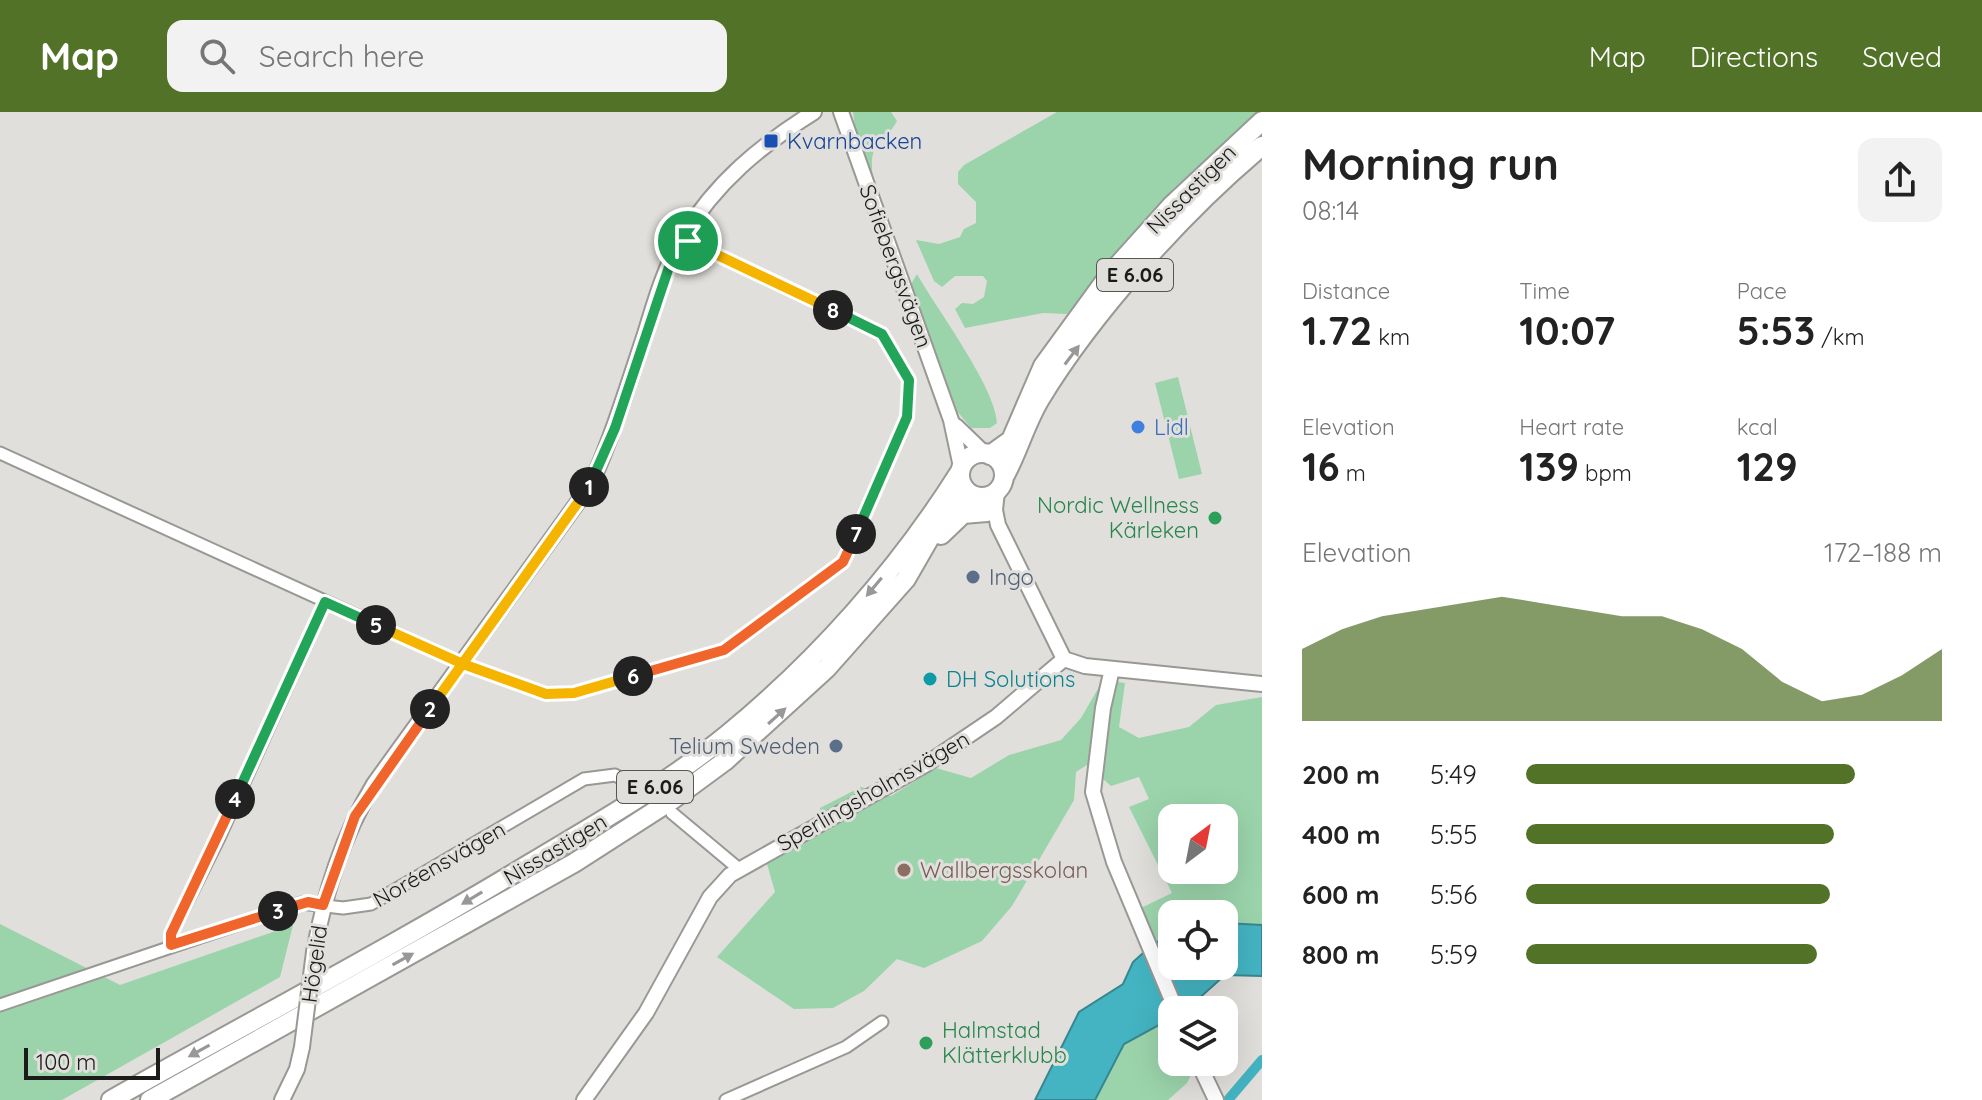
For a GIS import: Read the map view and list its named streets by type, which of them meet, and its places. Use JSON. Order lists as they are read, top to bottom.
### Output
{
  "streets": {
    "highway": ["Nissastigen", "E 6.06"],
    "street": [
      "Sofiebergsvägen",
      "Sperlingsholmsvägen",
      "Noréensvägen",
      "Högelid"
    ]
  },
  "crossings": [
    ["Nissastigen", "Sofiebergsvägen"],
    ["Nissastigen", "E 6.06"],
    ["Sofiebergsvägen", "E 6.06"],
    ["Noréensvägen", "Högelid"]
  ],
  "places": {
    "transit": ["Kvarnbacken"],
    "other": [
      "Lidl",
      "Nordic Wellness Kärleken",
      "Ingo",
      "DH Solutions",
      "Telium Sweden",
      "Wallbergsskolan",
      "Halmstad Klätterklubb"
    ]
  },
  "scale_bar": "100 m",
  "north": "top right",
  "page": {
    "header": "Map",
    "search": "Search here",
    "nav": ["Map", "Directions", "Saved"],
    "heading": ["Morning run", "08:14"],
    "stats": [
      ["Distance", "1.72 km"],
      ["Time", "10:07"],
      ["Pace", "5:53 /km"],
      ["Elevation", "16 m"],
      ["Heart rate", "139 bpm"],
      ["kcal", "129"]
    ],
    "pins": [
      "8",
      "1",
      "7",
      "5",
      "6",
      "2",
      "4",
      "3"
    ],
    "chart": ["Elevation", "172–188 m"],
    "list": [
      {
        "name": "200 m",
        "note": "5:49"
      },
      {
        "name": "400 m",
        "note": "5:55"
      },
      {
        "name": "600 m",
        "note": "5:56"
      },
      {
        "name": "800 m",
        "note": "5:59"
      }
    ],
    "scale": "100 m"
  }
}
